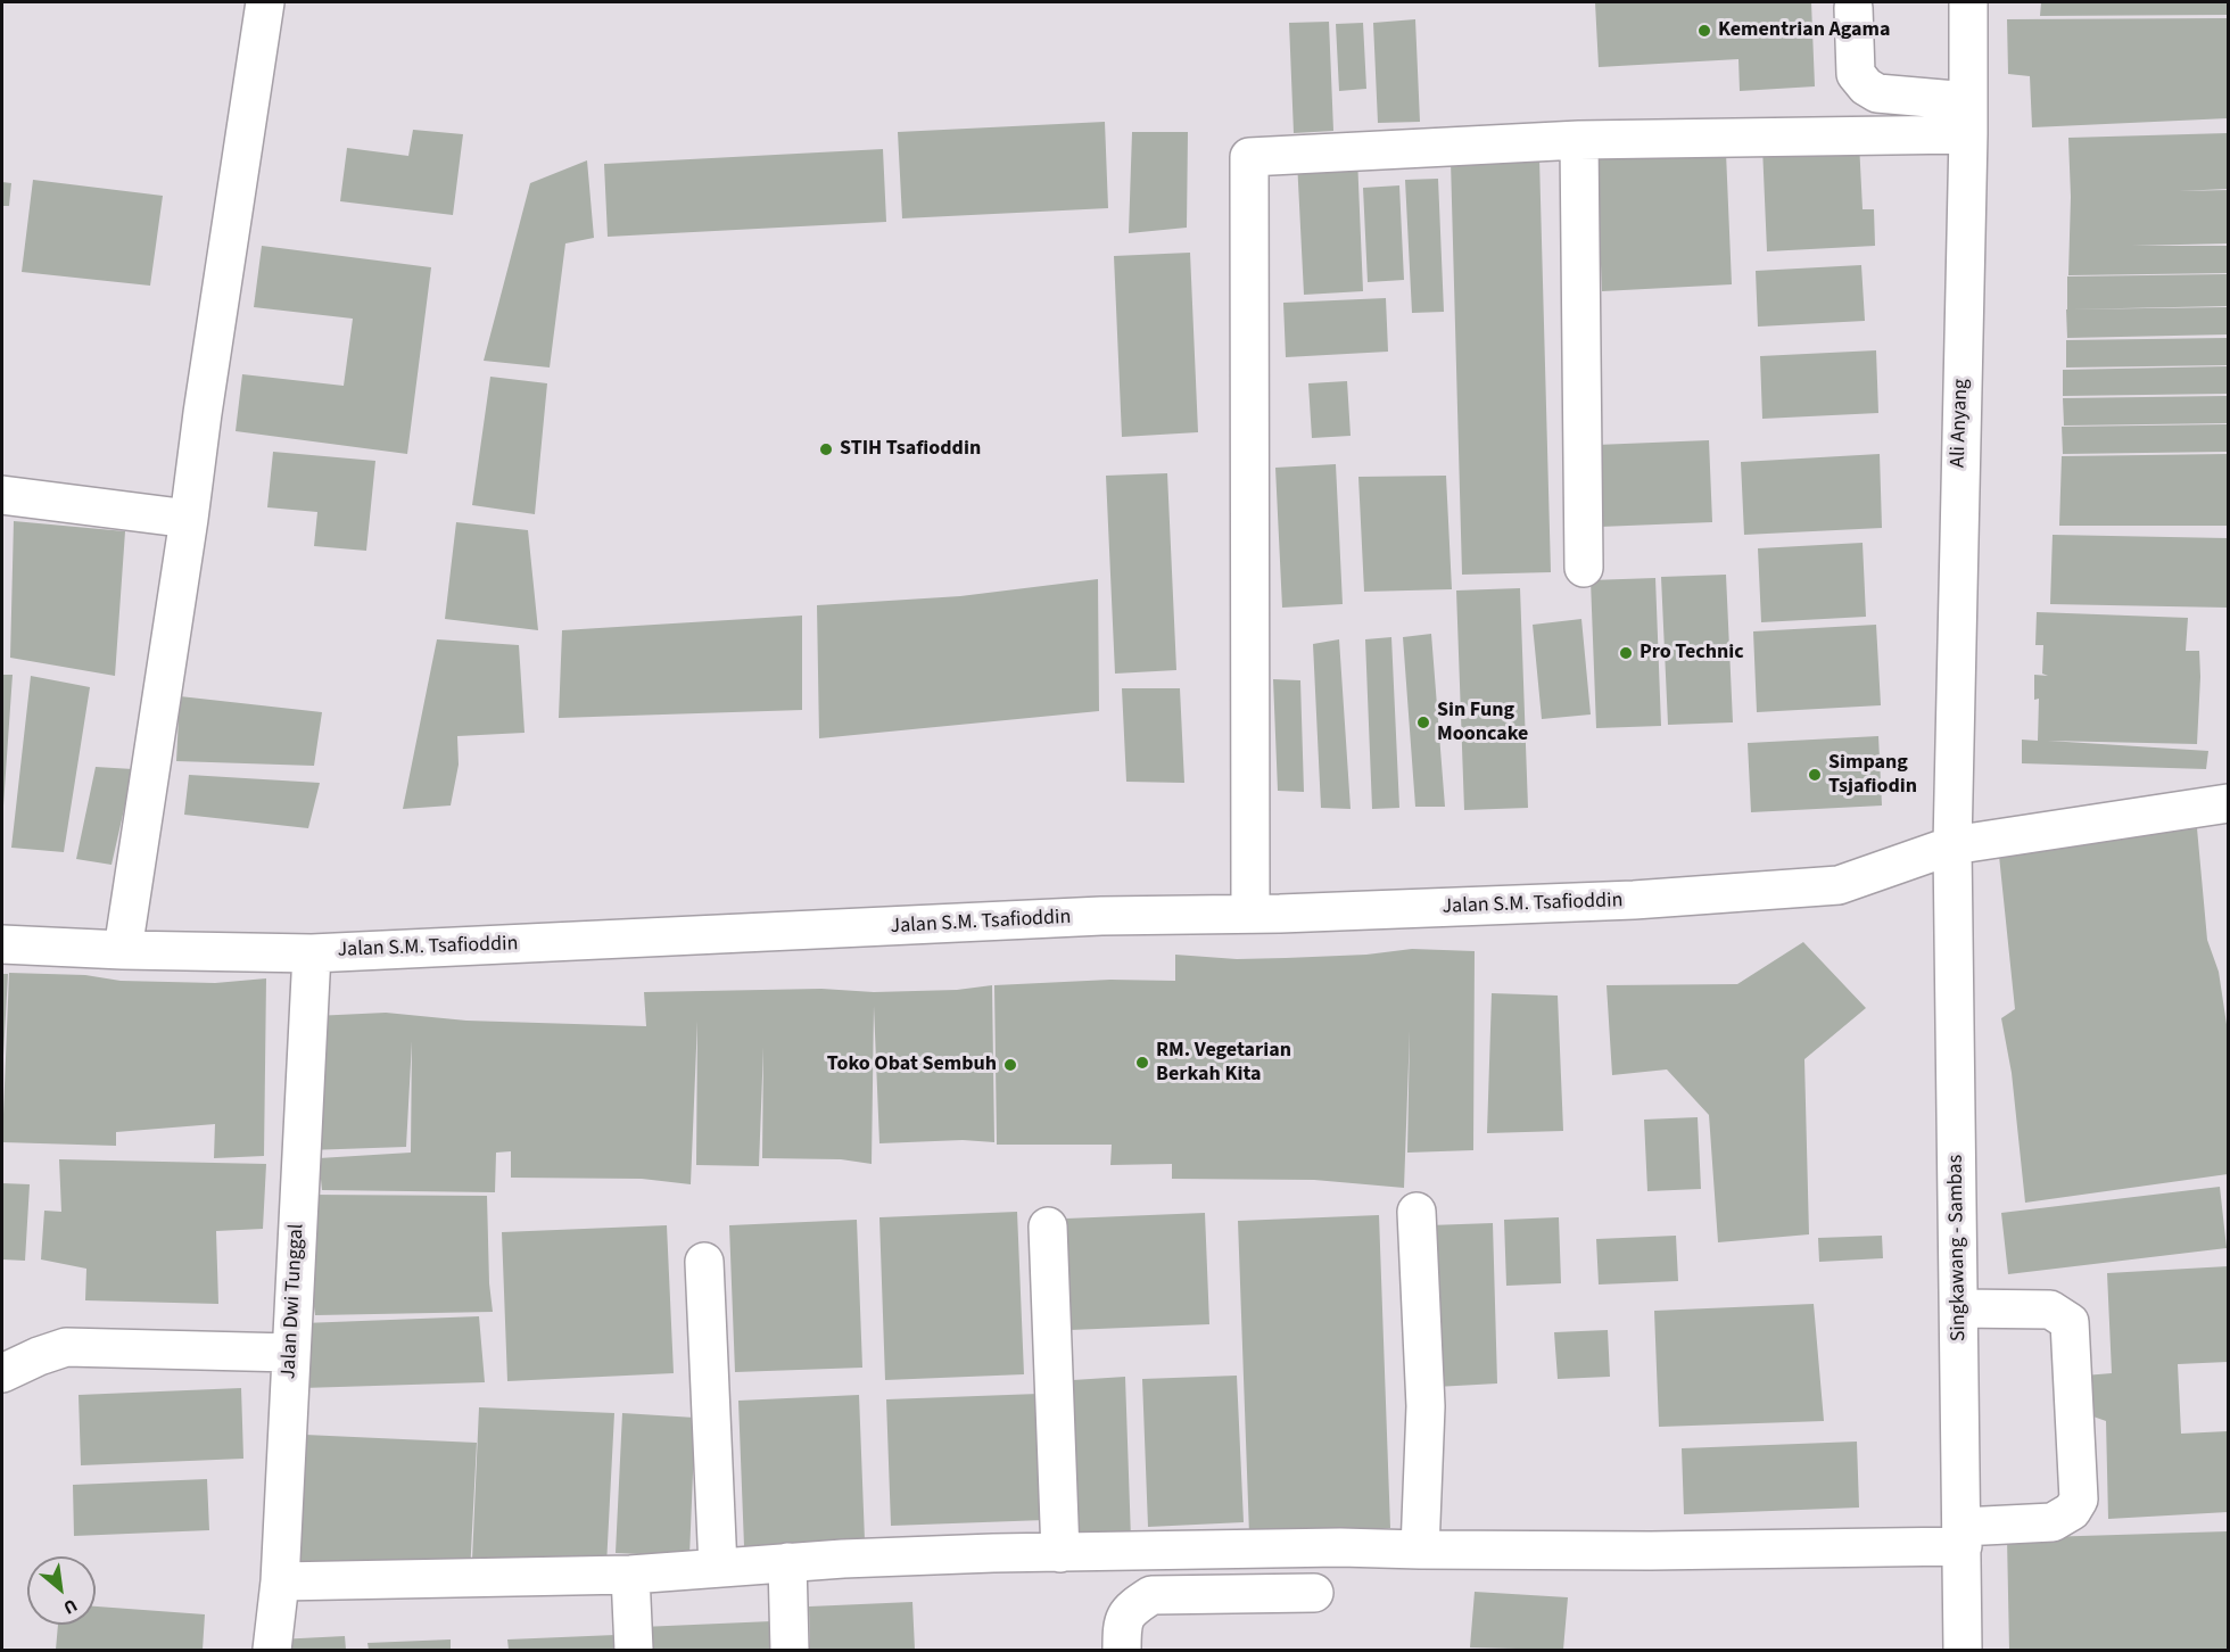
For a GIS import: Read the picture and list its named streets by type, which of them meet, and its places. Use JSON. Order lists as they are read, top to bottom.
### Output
{
  "streets": {
    "street": [
      "Ali Anyang",
      "Jalan S.M. Tsafioddin",
      "Singkawang - Sambas",
      "Jalan Dwi Tunggal"
    ]
  },
  "crossings": [
    ["Ali Anyang", "Jalan S.M. Tsafioddin"],
    ["Ali Anyang", "Singkawang - Sambas"],
    ["Jalan S.M. Tsafioddin", "Singkawang - Sambas"],
    ["Jalan S.M. Tsafioddin", "Jalan Dwi Tunggal"]
  ],
  "places": [
    "Kementrian Agama",
    "STIH Tsafioddin",
    "Pro Technic",
    "Sin Fung Mooncake",
    "Simpang Tsjafiodin",
    "RM. Vegetarian Berkah Kita",
    "Toko Obat Sembuh"
  ],
  "north": "bottom right"
}
